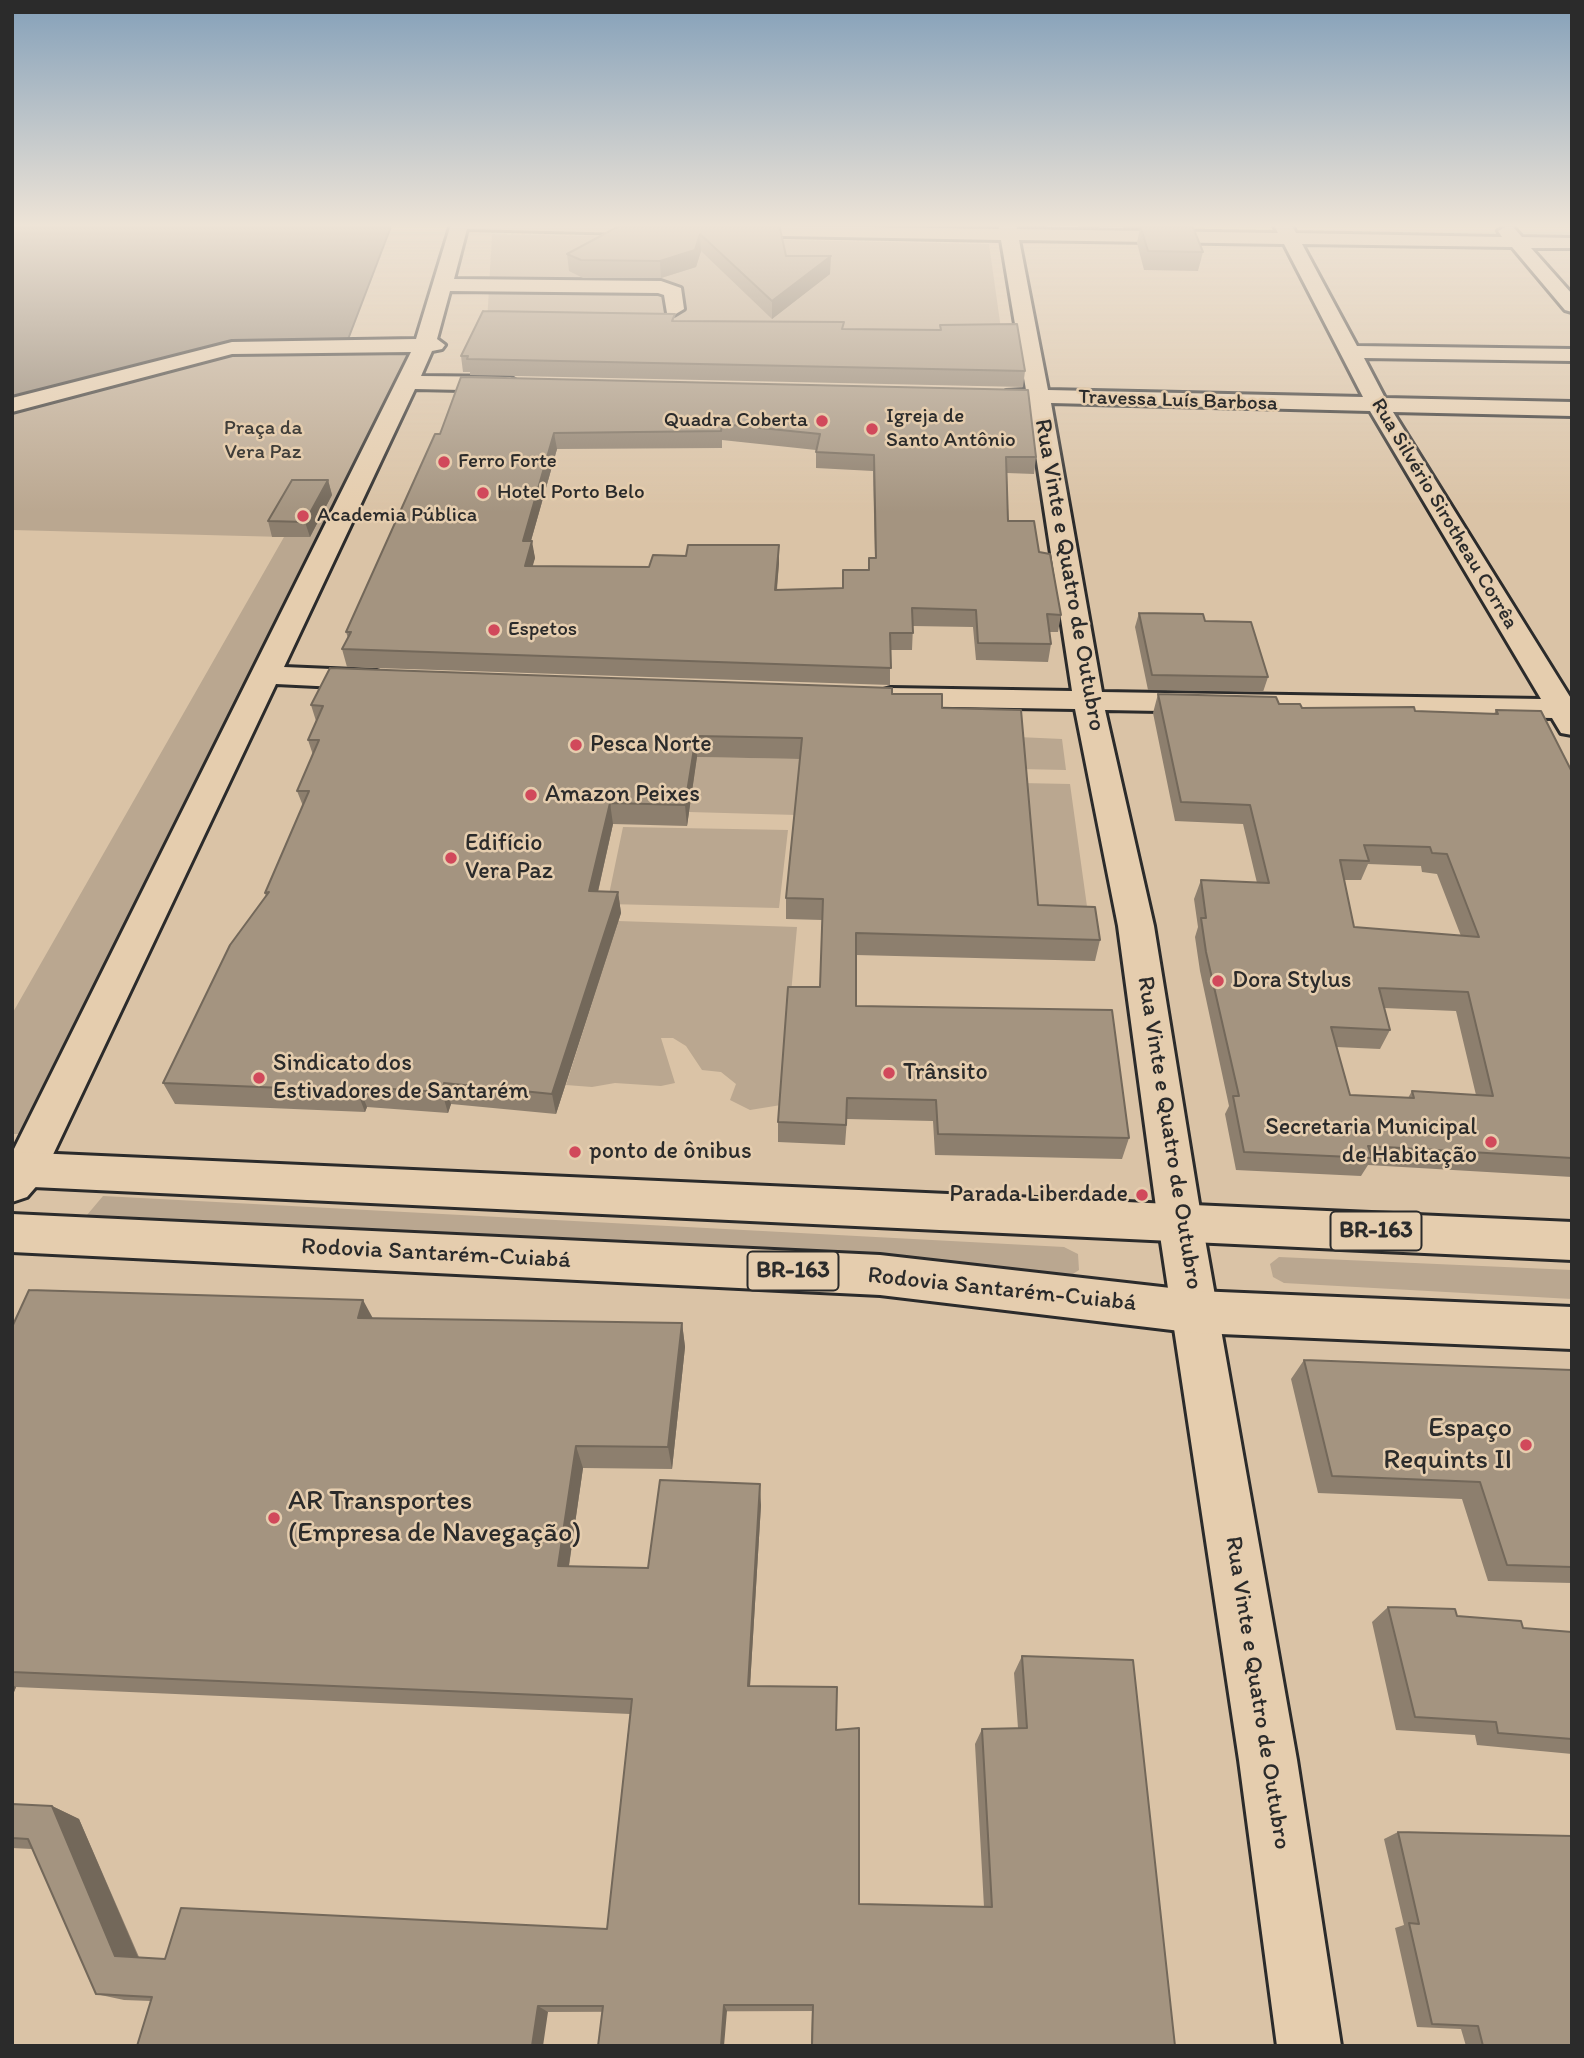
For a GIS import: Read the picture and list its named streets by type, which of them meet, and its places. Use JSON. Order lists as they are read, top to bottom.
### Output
{
  "streets": {
    "main road": [
      "Travessa Luís Barbosa",
      "Rua Silvério Sirotheau Corrêa",
      "Rua Vinte e Quatro de Outubro",
      "BR-163",
      "Rodovia Santarém-Cuiabá"
    ]
  },
  "crossings": [
    ["Travessa Luís Barbosa", "Rua Silvério Sirotheau Corrêa"],
    ["Travessa Luís Barbosa", "Rua Vinte e Quatro de Outubro"],
    ["Rua Vinte e Quatro de Outubro", "BR-163"],
    ["Rua Vinte e Quatro de Outubro", "Rodovia Santarém-Cuiabá"]
  ],
  "parks": ["Praça da Vera Paz"],
  "places": [
    "Quadra Coberta",
    "Igreja de Santo Antônio",
    "Ferro Forte",
    "Hotel Porto Belo",
    "Academia Pública",
    "Espetos",
    "Pesca Norte",
    "Amazon Peixes",
    "Edifício Vera Paz",
    "Dora Stylus",
    "Trânsito",
    "Sindicato dos Estivadores de Santarém",
    "Secretaria Municipal de Habitação",
    "ponto de ônibus",
    "Parada Liberdade",
    "Espaço Requints II",
    "AR Transportes (Empresa de Navegação)"
  ]
}
